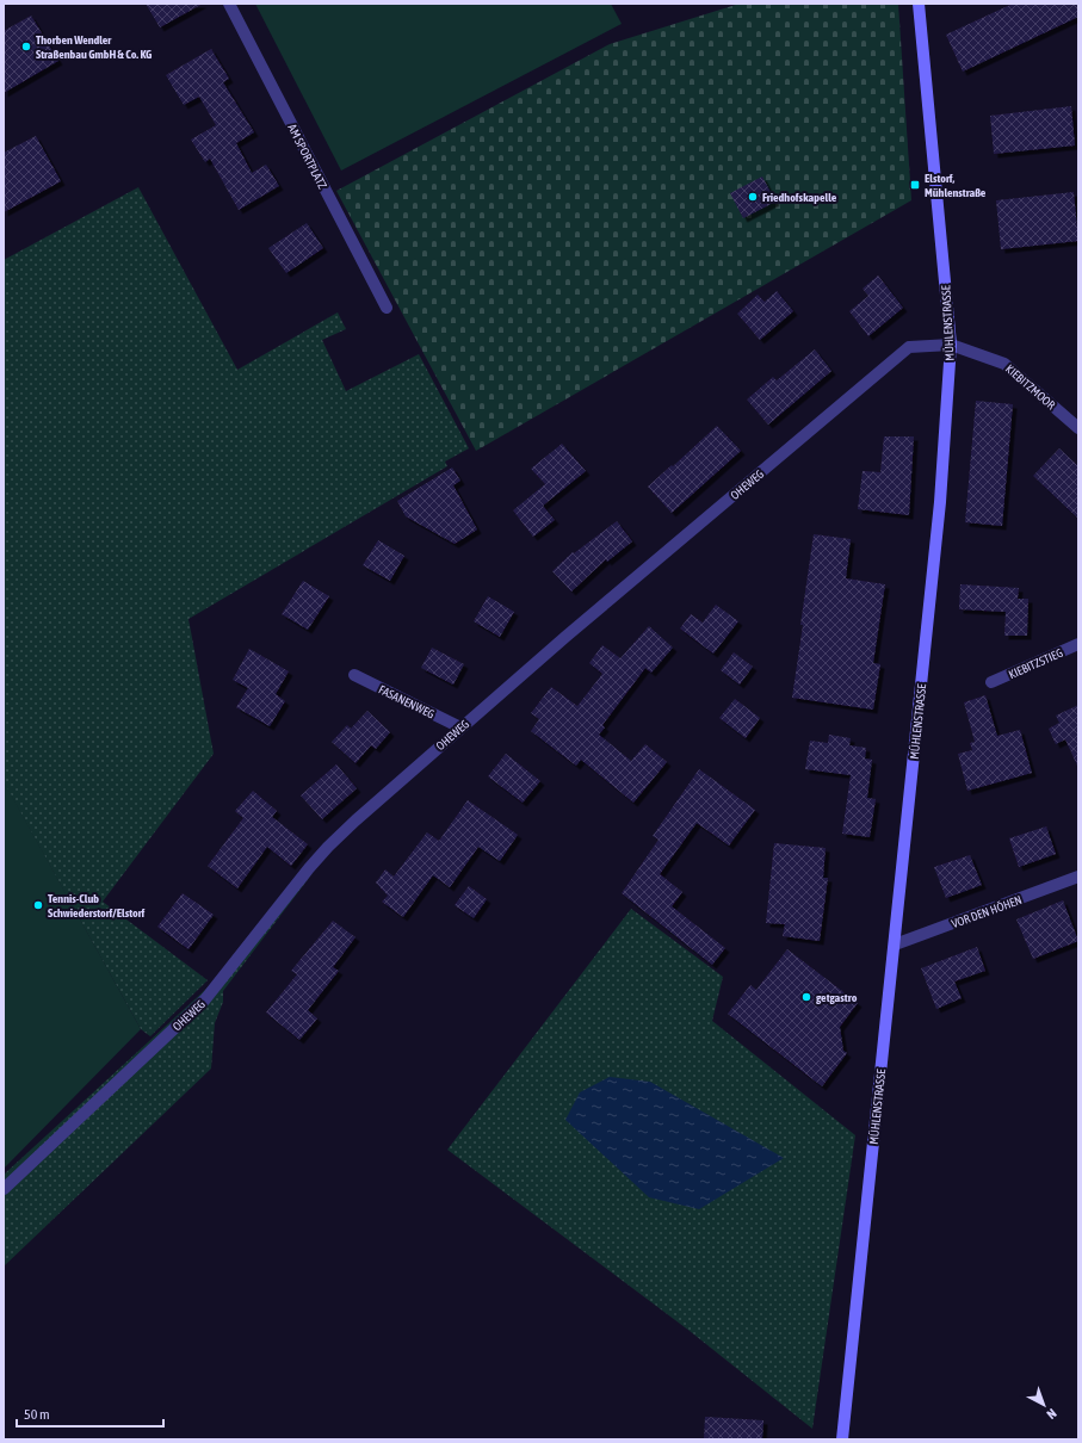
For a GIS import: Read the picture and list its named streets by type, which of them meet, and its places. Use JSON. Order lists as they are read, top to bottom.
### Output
{
  "streets": {
    "main road": ["MÜHLENSTRASSE"],
    "street": [
      "AM SPORTPLATZ",
      "KIEBITZMOOR",
      "OHEWEG",
      "KIEBITZSTIEG",
      "FASANENWEG",
      "VOR DEN HÖHEN"
    ]
  },
  "crossings": [
    ["MÜHLENSTRASSE", "KIEBITZMOOR"],
    ["MÜHLENSTRASSE", "OHEWEG"],
    ["MÜHLENSTRASSE", "VOR DEN HÖHEN"],
    ["KIEBITZMOOR", "OHEWEG"],
    ["OHEWEG", "FASANENWEG"]
  ],
  "places": {
    "other": [
      "Thorben Wendler Straßenbau GmbH & Co. KG",
      "Friedhofskapelle",
      "Tennis-Club Schwiederstorf/Elstorf",
      "getgastro"
    ],
    "transit": ["Elstorf, Mühlenstraße"]
  },
  "scale_bar": "50 m",
  "north": "bottom right"
}
